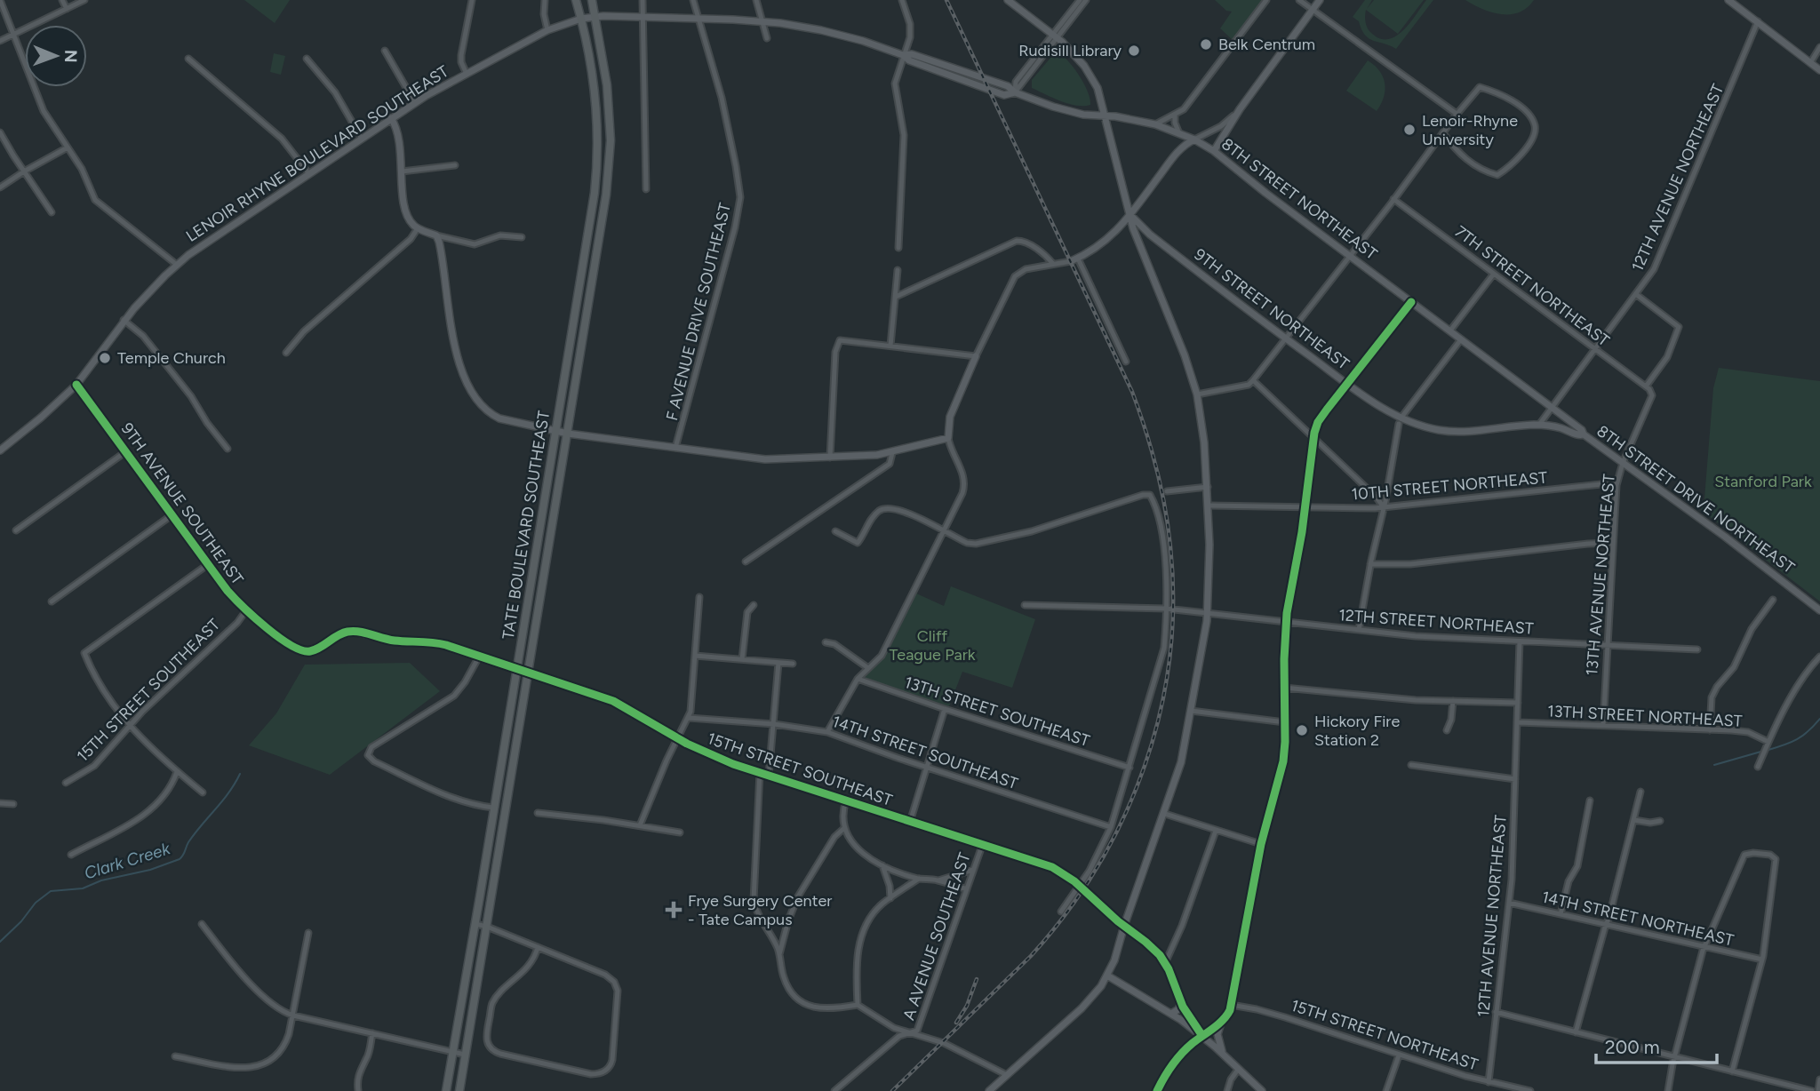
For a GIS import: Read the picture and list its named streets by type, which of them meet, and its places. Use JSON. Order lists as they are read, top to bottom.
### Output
{
  "streets": {
    "main road": [
      "LENOIR RHYNE BOULEVARD SOUTHEAST",
      "8TH STREET NORTHEAST",
      "9TH STREET NORTHEAST",
      "8TH STREET DRIVE NORTHEAST",
      "TATE BOULEVARD SOUTHEAST",
      "15TH STREET SOUTHEAST"
    ],
    "street": [
      "12TH AVENUE NORTHEAST",
      "7TH STREET NORTHEAST",
      "F AVENUE DRIVE SOUTHEAST",
      "10TH STREET NORTHEAST",
      "9TH AVENUE SOUTHEAST",
      "13TH AVENUE NORTHEAST",
      "12TH STREET NORTHEAST",
      "13TH STREET SOUTHEAST",
      "13TH STREET NORTHEAST",
      "14TH STREET SOUTHEAST",
      "14TH STREET NORTHEAST",
      "A AVENUE SOUTHEAST",
      "15TH STREET NORTHEAST"
    ]
  },
  "crossings": [
    ["LENOIR RHYNE BOULEVARD SOUTHEAST", "8TH STREET NORTHEAST"],
    ["LENOIR RHYNE BOULEVARD SOUTHEAST", "F AVENUE DRIVE SOUTHEAST"],
    ["LENOIR RHYNE BOULEVARD SOUTHEAST", "9TH AVENUE SOUTHEAST"],
    ["LENOIR RHYNE BOULEVARD SOUTHEAST", "TATE BOULEVARD SOUTHEAST"],
    ["12TH AVENUE NORTHEAST", "8TH STREET NORTHEAST"],
    ["12TH AVENUE NORTHEAST", "7TH STREET NORTHEAST"],
    ["12TH AVENUE NORTHEAST", "9TH STREET NORTHEAST"],
    ["12TH AVENUE NORTHEAST", "12TH STREET NORTHEAST"],
    ["12TH AVENUE NORTHEAST", "13TH STREET NORTHEAST"],
    ["12TH AVENUE NORTHEAST", "14TH STREET NORTHEAST"],
    ["12TH AVENUE NORTHEAST", "15TH STREET NORTHEAST"],
    ["8TH STREET NORTHEAST", "9TH STREET NORTHEAST"],
    ["8TH STREET NORTHEAST", "8TH STREET DRIVE NORTHEAST"],
    ["7TH STREET NORTHEAST", "13TH AVENUE NORTHEAST"],
    ["9TH STREET NORTHEAST", "8TH STREET DRIVE NORTHEAST"],
    ["10TH STREET NORTHEAST", "13TH AVENUE NORTHEAST"],
    ["8TH STREET DRIVE NORTHEAST", "13TH AVENUE NORTHEAST"],
    ["9TH AVENUE SOUTHEAST", "15TH STREET SOUTHEAST"],
    ["TATE BOULEVARD SOUTHEAST", "15TH STREET SOUTHEAST"],
    ["13TH AVENUE NORTHEAST", "12TH STREET NORTHEAST"],
    ["13TH AVENUE NORTHEAST", "13TH STREET NORTHEAST"],
    ["15TH STREET SOUTHEAST", "A AVENUE SOUTHEAST"]
  ],
  "water": ["Clark Creek"],
  "parks": ["Stanford Park", "Cliff Teague Park"],
  "places": {
    "other": [
      "Belk Centrum",
      "Rudisill Library",
      "Lenoir-Rhyne University",
      "Temple Church",
      "Hickory Fire Station 2"
    ],
    "health": ["Frye Surgery Center - Tate Campus"]
  },
  "scale_bar": "200 m",
  "north": "right"
}
